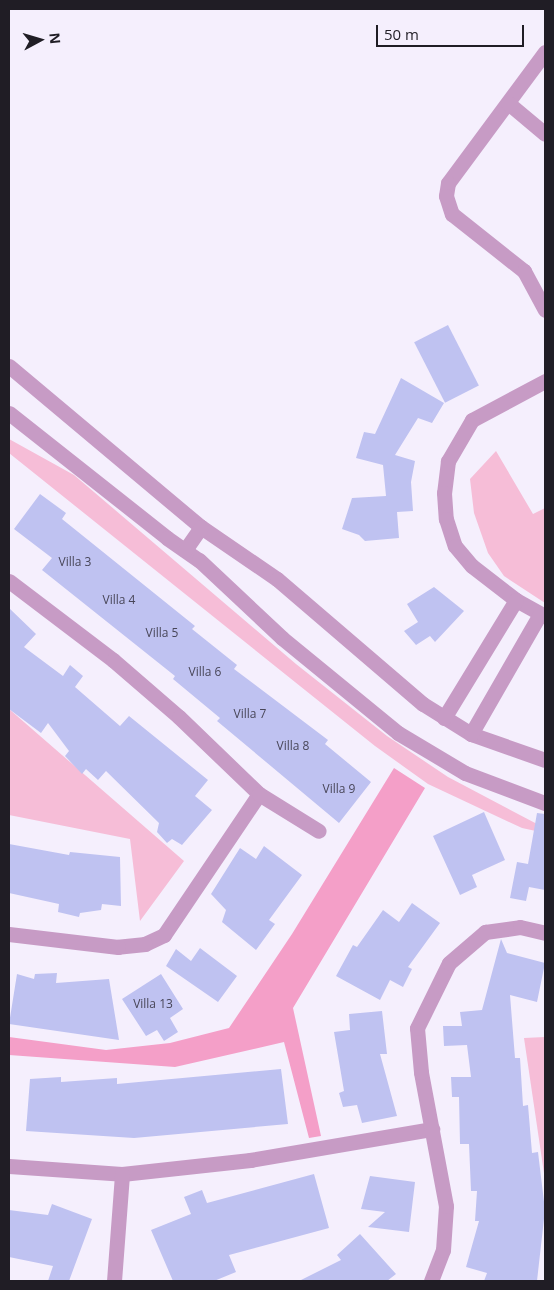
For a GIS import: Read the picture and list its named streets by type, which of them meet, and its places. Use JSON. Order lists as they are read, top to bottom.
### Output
{
  "house_numbers": [
    "Villa 3",
    "Villa 4",
    "Villa 5",
    "Villa 6",
    "Villa 7",
    "Villa 8",
    "Villa 9",
    "Villa 13"
  ],
  "scale_bar": "50 m",
  "north": "right"
}
